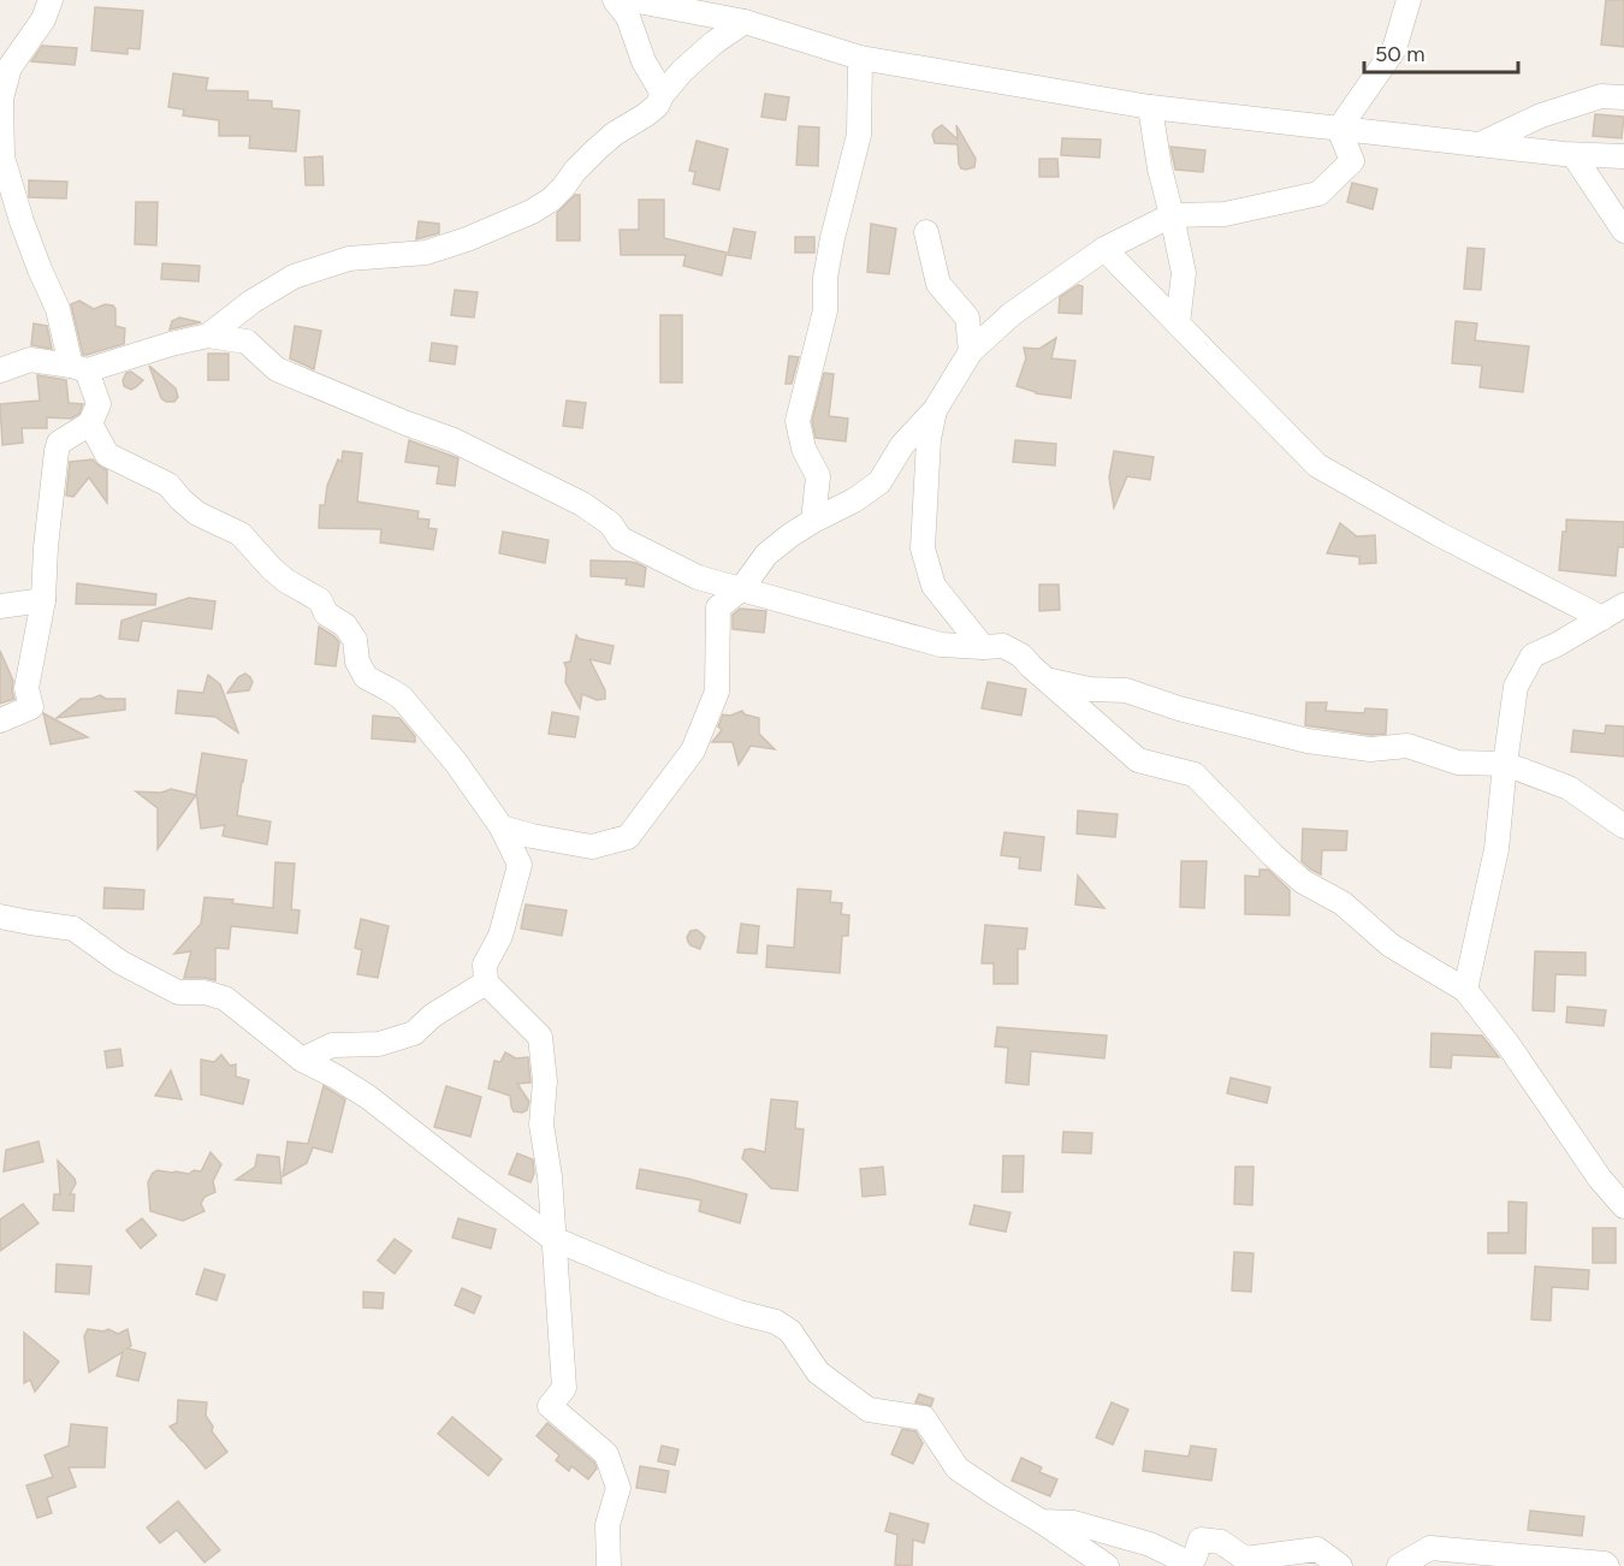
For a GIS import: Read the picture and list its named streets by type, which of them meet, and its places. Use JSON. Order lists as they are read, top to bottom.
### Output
{
  "scale_bar": "50 m"
}
